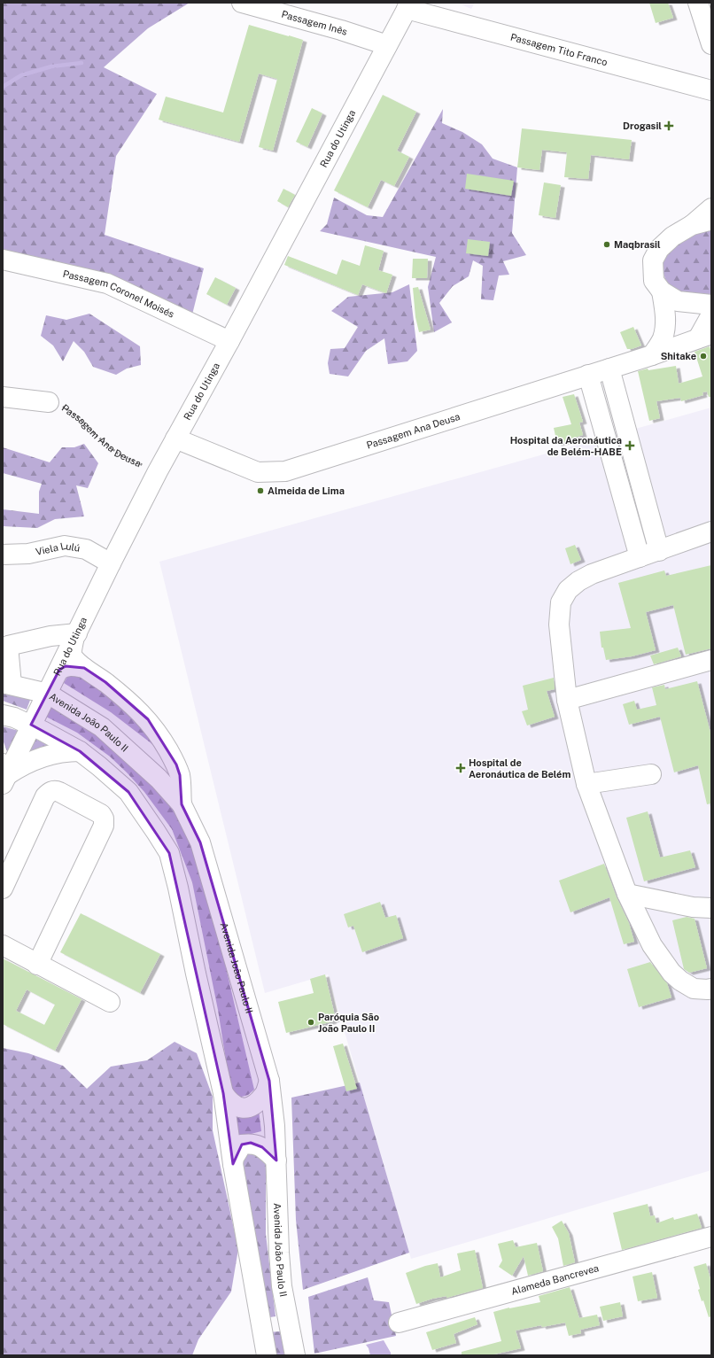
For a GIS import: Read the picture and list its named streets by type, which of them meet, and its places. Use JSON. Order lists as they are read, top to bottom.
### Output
{
  "streets": {
    "main road": [
      "Passagem Inês",
      "Passagem Tito Franco",
      "Rua do Utinga",
      "Passagem Coronel Moisés",
      "Passagem Ana Deusa",
      "Viela Lulú",
      "Avenida João Paulo II",
      "Alameda Bancrevea"
    ]
  },
  "crossings": [
    ["Passagem Inês", "Rua do Utinga"],
    ["Passagem Tito Franco", "Rua do Utinga"],
    ["Rua do Utinga", "Passagem Coronel Moisés"],
    ["Rua do Utinga", "Passagem Ana Deusa"],
    ["Rua do Utinga", "Viela Lulú"],
    ["Rua do Utinga", "Avenida João Paulo II"]
  ],
  "places": {
    "health": ["Drogasil", "Hospital da Aeronáutica de Belém-HABE", "Hospital de Aeronáutica de Belém"],
    "other": [
      "Maqbrasil",
      "Shitake",
      "Almeida de Lima",
      "Paróquia São João Paulo II"
    ]
  }
}
